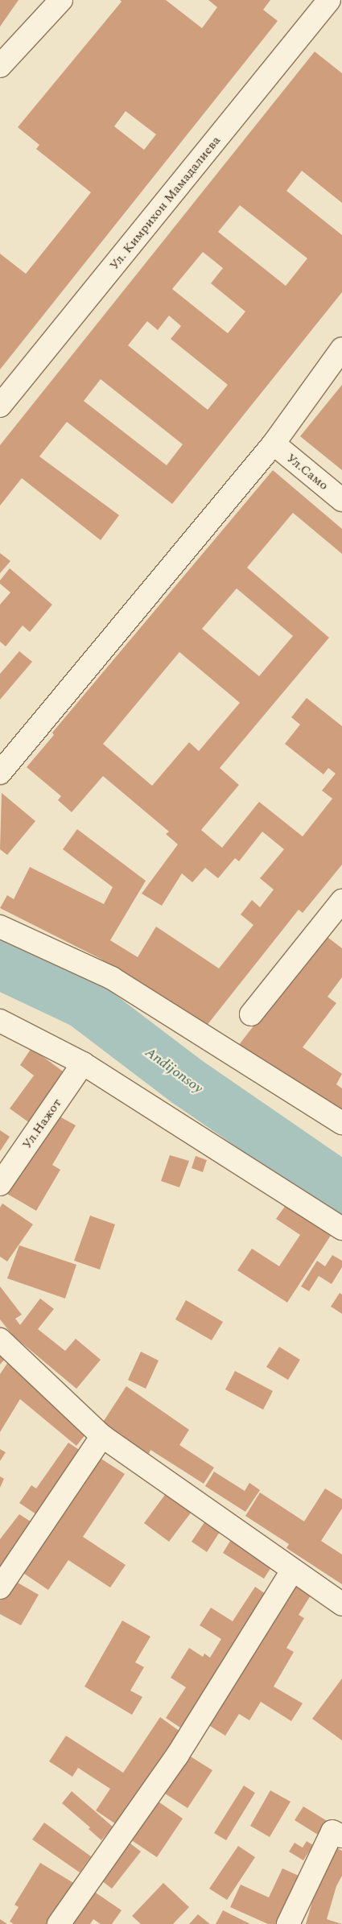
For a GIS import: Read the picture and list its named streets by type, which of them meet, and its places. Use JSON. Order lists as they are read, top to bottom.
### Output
{
  "streets": {
    "street": ["Ул. Кимрихон Мамадалиева", "Ул.Само", "Ул.Нажот"]
  },
  "water": ["Andijonsoy"]
}
